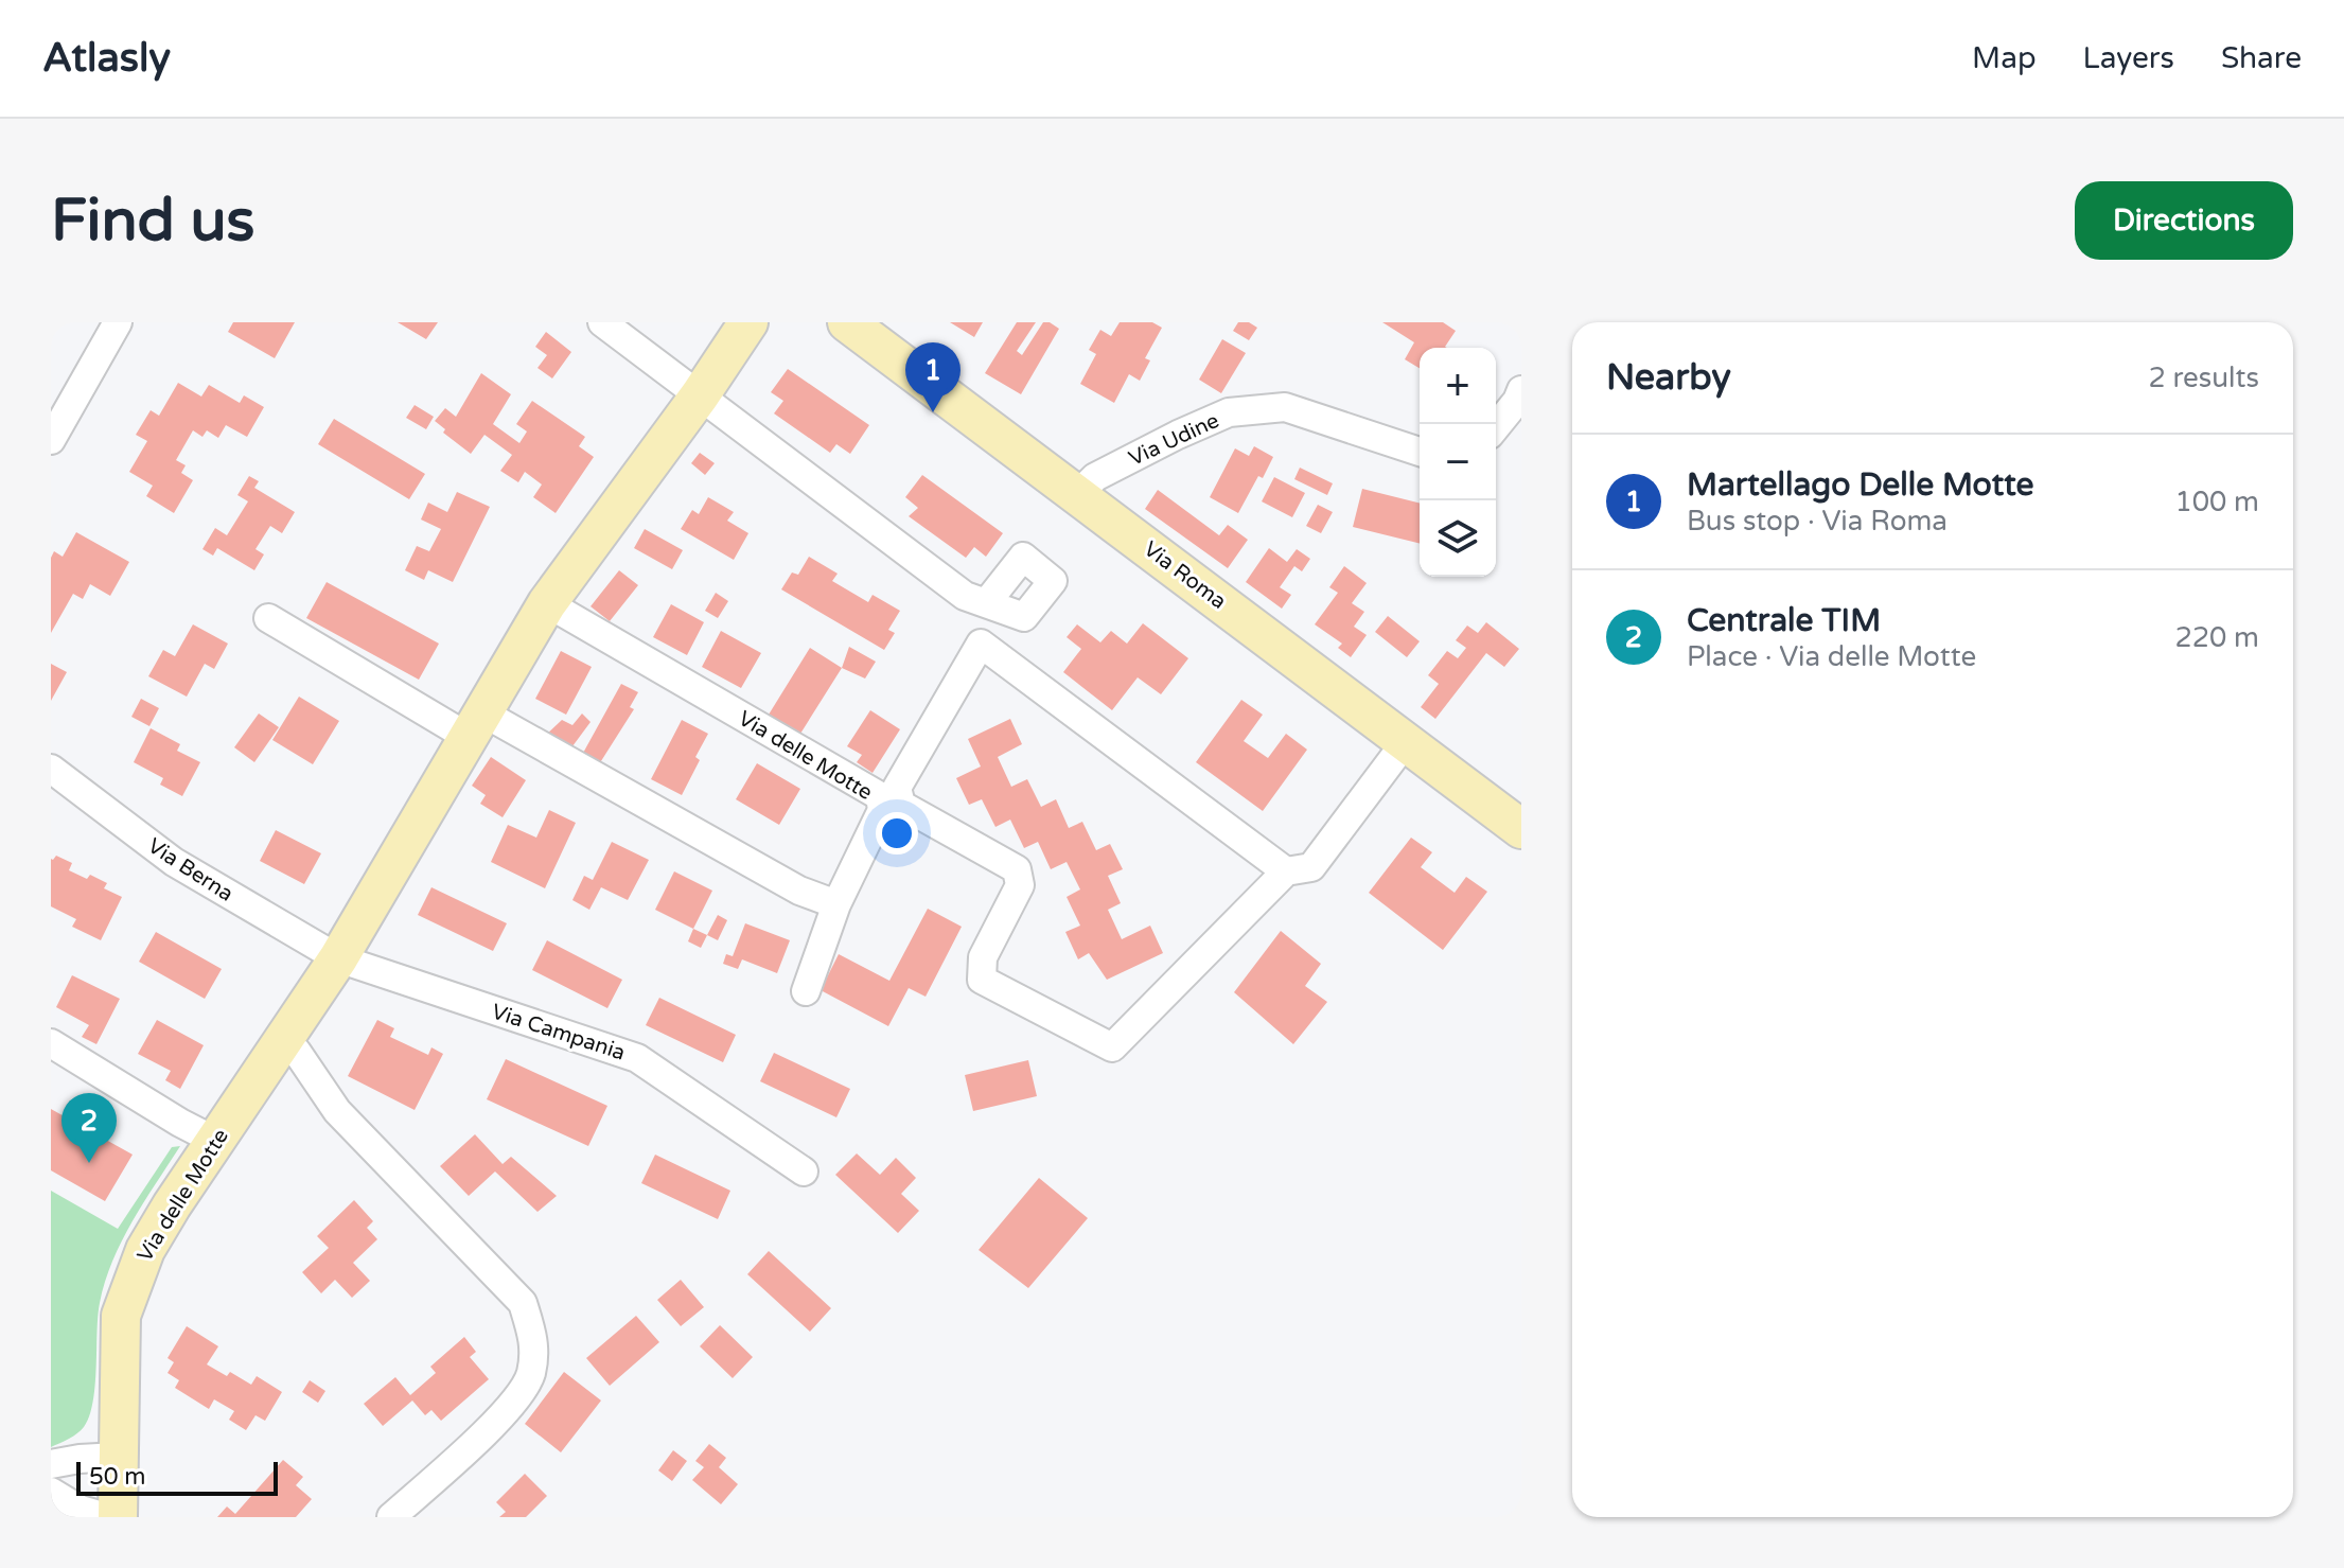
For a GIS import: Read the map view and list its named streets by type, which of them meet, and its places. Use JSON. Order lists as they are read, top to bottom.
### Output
{
  "streets": {
    "street": [
      "Via Udine",
      "Via Roma",
      "Via delle Motte",
      "Via Berna",
      "Via Campania"
    ]
  },
  "crossings": [
    ["Via Udine", "Via Roma"],
    ["Via delle Motte", "Via Berna"],
    ["Via delle Motte", "Via Campania"],
    ["Via Berna", "Via Campania"]
  ],
  "scale_bar": "50 m",
  "page": {
    "header": "Atlasly",
    "nav": ["Map", "Layers", "Share"],
    "buttons": "Directions",
    "title": "Find us",
    "heading": ["Nearby", "2 results"],
    "pins": ["1", "2"],
    "map_buttons": ["+", "−"],
    "list": [
      {
        "mark": "1",
        "name": "Martellago Delle Motte",
        "note": "Bus stop · Via Roma",
        "value": "100 m"
      },
      {
        "mark": "2",
        "name": "Centrale TIM",
        "note": "Place · Via delle Motte",
        "value": "220 m"
      }
    ],
    "scale": "50 m"
  }
}
